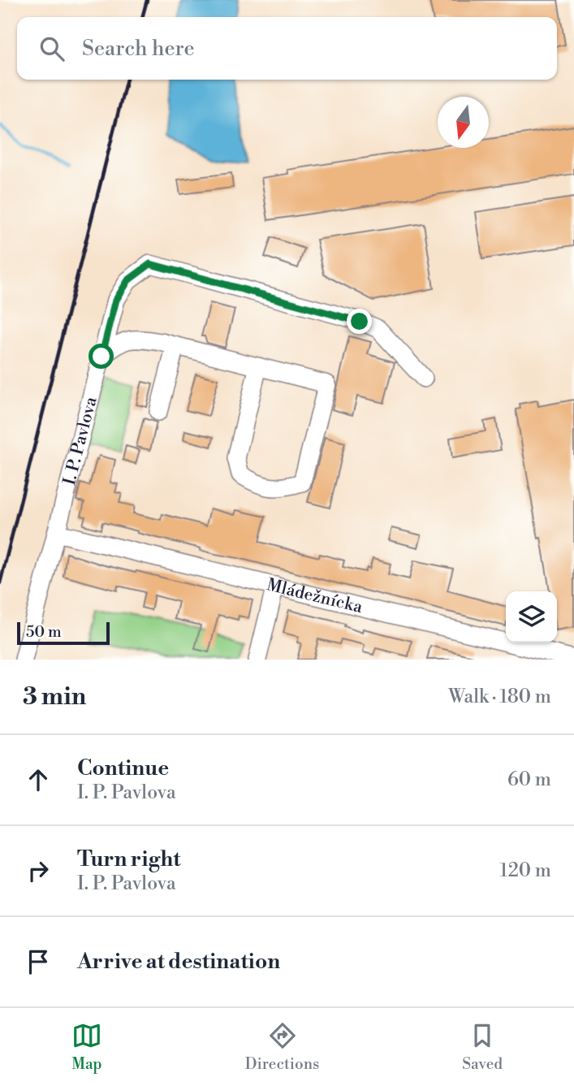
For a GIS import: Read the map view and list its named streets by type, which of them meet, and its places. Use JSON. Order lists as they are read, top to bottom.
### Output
{
  "streets": {
    "street": ["I. P. Pavlova", "Mládežnícka"]
  },
  "crossings": [
    ["I. P. Pavlova", "Mládežnícka"]
  ],
  "scale_bar": "50 m",
  "north": "bottom",
  "page": {
    "search": "Search here",
    "scale": "50 m",
    "heading": ["3 min", "Walk · 180 m"],
    "list": [
      ["Continue", "I. P. Pavlova", "60 m"],
      ["Turn right", "I. P. Pavlova", "120 m"],
      "Arrive at destination"
    ],
    "nav": ["Map", "Directions", "Saved"]
  }
}
